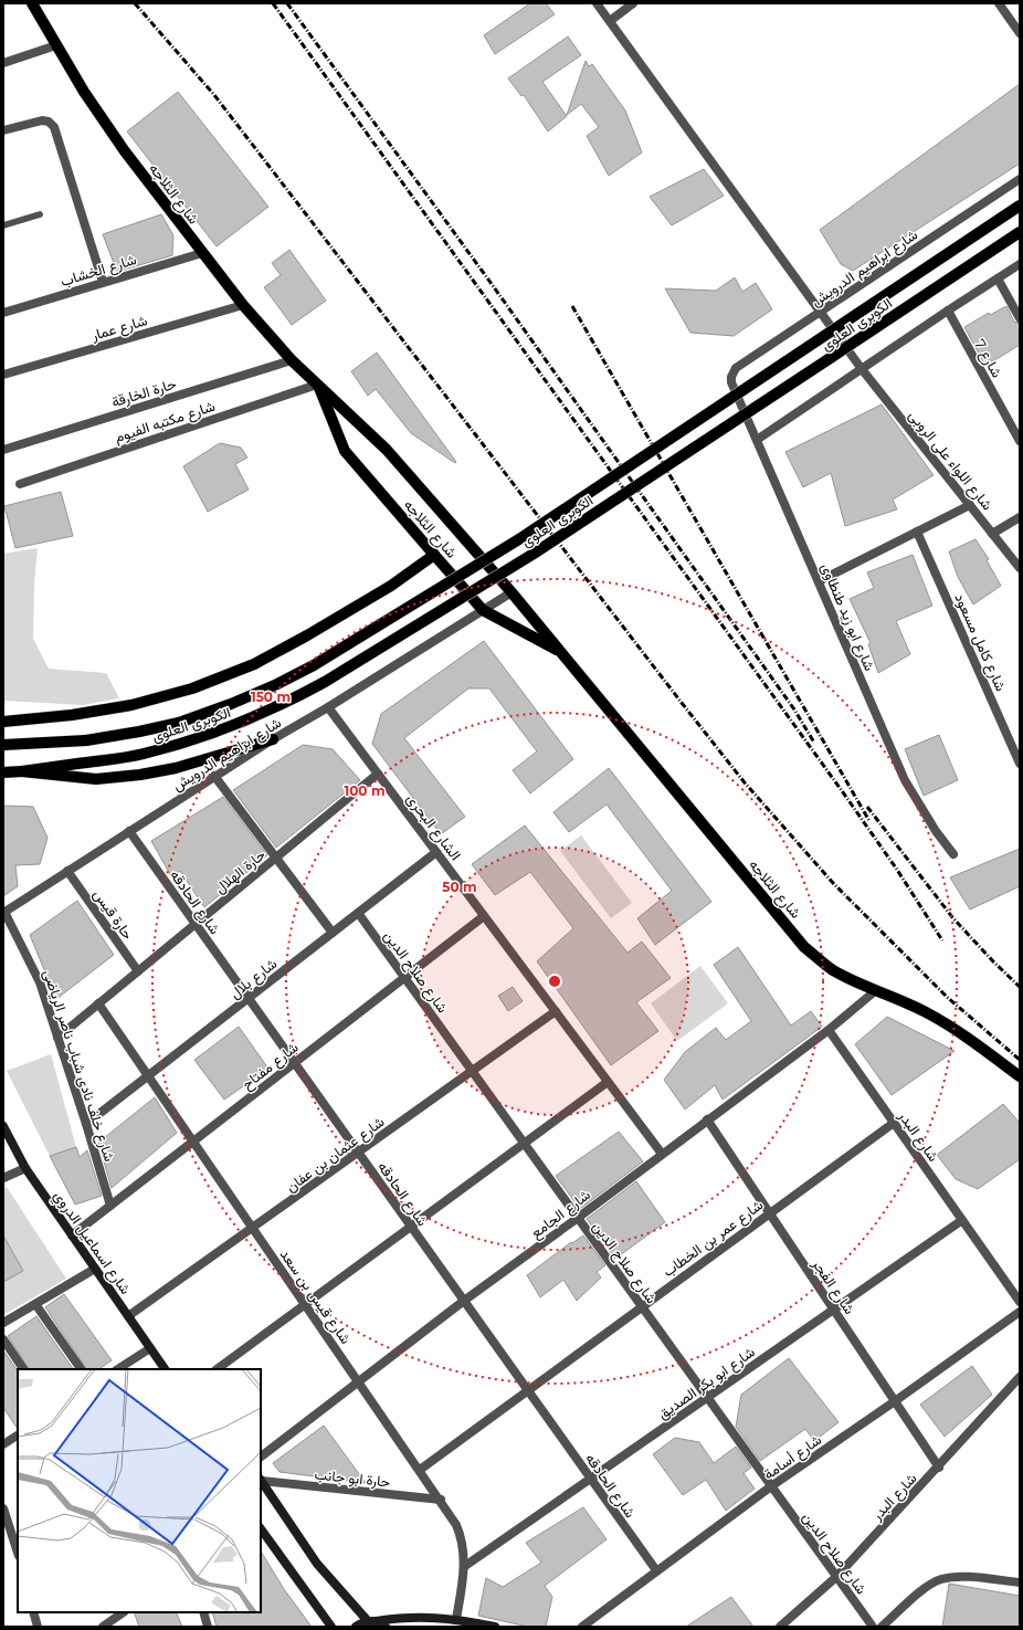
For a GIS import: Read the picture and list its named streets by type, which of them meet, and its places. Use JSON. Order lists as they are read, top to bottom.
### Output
{
  "streets": {
    "main road": ["شارع الثلاجه", "الكوبرى العلوى", "شارع اسماعيل الدروي"],
    "street": [
      "شارع ابراهيم الدرويش",
      "شارع الخشاب",
      "شارع عمار",
      "شارع 7",
      "حارة الخارقة",
      "شارع مكتبه الفيوم",
      "شارع اللواء على الروبى",
      "شارع ابو زيد طنطاوى",
      "شارع كامل مسعود",
      "الشارع البحرى",
      "حارة الهلال",
      "شارع الحادقه",
      "حارة قيس",
      "شارع صلاح الدين",
      "شارع بلال",
      "شارع خلف نادى شباب ناصر الرياضى",
      "شارع مفتاح",
      "شارع البدر",
      "شارع عثمان بن عفان",
      "شارع الجامع",
      "شارع عمر بن الخطاب",
      "شارع الفجر",
      "شارع قيس بن سعد",
      "شارع ابو بكر الصديق",
      "شارع أسامة",
      "حارة ابو جانب"
    ]
  },
  "crossings": [
    ["شارع الثلاجه", "شارع ابراهيم الدرويش"],
    ["شارع الثلاجه", "شارع الخشاب"],
    ["شارع الثلاجه", "شارع عمار"],
    ["شارع الثلاجه", "حارة الخارقة"],
    ["شارع الثلاجه", "شارع مكتبه الفيوم"],
    ["شارع الثلاجه", "شارع الجامع"],
    ["شارع ابراهيم الدرويش", "شارع اللواء على الروبى"],
    ["شارع ابراهيم الدرويش", "شارع ابو زيد طنطاوى"],
    ["شارع ابراهيم الدرويش", "الشارع البحرى"],
    ["شارع ابراهيم الدرويش", "شارع الحادقه"],
    ["شارع ابراهيم الدرويش", "حارة قيس"],
    ["شارع ابراهيم الدرويش", "شارع خلف نادى شباب ناصر الرياضى"],
    ["الشارع البحرى", "حارة الهلال"],
    ["الشارع البحرى", "شارع بلال"],
    ["الشارع البحرى", "شارع مفتاح"],
    ["الشارع البحرى", "شارع عثمان بن عفان"],
    ["الشارع البحرى", "شارع الجامع"],
    ["حارة الهلال", "شارع الحادقه"],
    ["حارة الهلال", "حارة قيس"],
    ["حارة الهلال", "شارع خلف نادى شباب ناصر الرياضى"],
    ["حارة الهلال", "شارع قيس بن سعد"],
    ["شارع الحادقه", "شارع بلال"],
    ["شارع الحادقه", "شارع مفتاح"],
    ["شارع الحادقه", "شارع عثمان بن عفان"],
    ["شارع الحادقه", "شارع الجامع"],
    ["شارع الحادقه", "شارع عمر بن الخطاب"],
    ["شارع الحادقه", "شارع ابو بكر الصديق"],
    ["شارع الحادقه", "شارع أسامة"],
    ["شارع صلاح الدين", "شارع بلال"],
    ["شارع صلاح الدين", "شارع مفتاح"],
    ["شارع صلاح الدين", "شارع البدر"],
    ["شارع صلاح الدين", "شارع عثمان بن عفان"],
    ["شارع صلاح الدين", "شارع الجامع"],
    ["شارع صلاح الدين", "شارع عمر بن الخطاب"],
    ["شارع صلاح الدين", "شارع ابو بكر الصديق"],
    ["شارع صلاح الدين", "شارع أسامة"],
    ["شارع بلال", "شارع خلف نادى شباب ناصر الرياضى"],
    ["شارع بلال", "شارع قيس بن سعد"],
    ["شارع خلف نادى شباب ناصر الرياضى", "شارع مفتاح"],
    ["شارع مفتاح", "شارع اسماعيل الدروي"],
    ["شارع مفتاح", "شارع قيس بن سعد"],
    ["شارع البدر", "شارع الجامع"],
    ["شارع البدر", "شارع عمر بن الخطاب"],
    ["شارع البدر", "شارع الفجر"],
    ["شارع البدر", "شارع ابو بكر الصديق"],
    ["شارع عثمان بن عفان", "شارع اسماعيل الدروي"],
    ["شارع عثمان بن عفان", "شارع قيس بن سعد"],
    ["شارع الجامع", "شارع الفجر"],
    ["شارع الجامع", "شارع قيس بن سعد"],
    ["شارع عمر بن الخطاب", "شارع الفجر"],
    ["شارع عمر بن الخطاب", "شارع قيس بن سعد"],
    ["شارع الفجر", "شارع ابو بكر الصديق"],
    ["شارع الفجر", "شارع أسامة"],
    ["شارع قيس بن سعد", "شارع ابو بكر الصديق"],
    ["شارع قيس بن سعد", "حارة ابو جانب"]
  ],
  "rings": ["150 m", "100 m", "50 m"]
}
